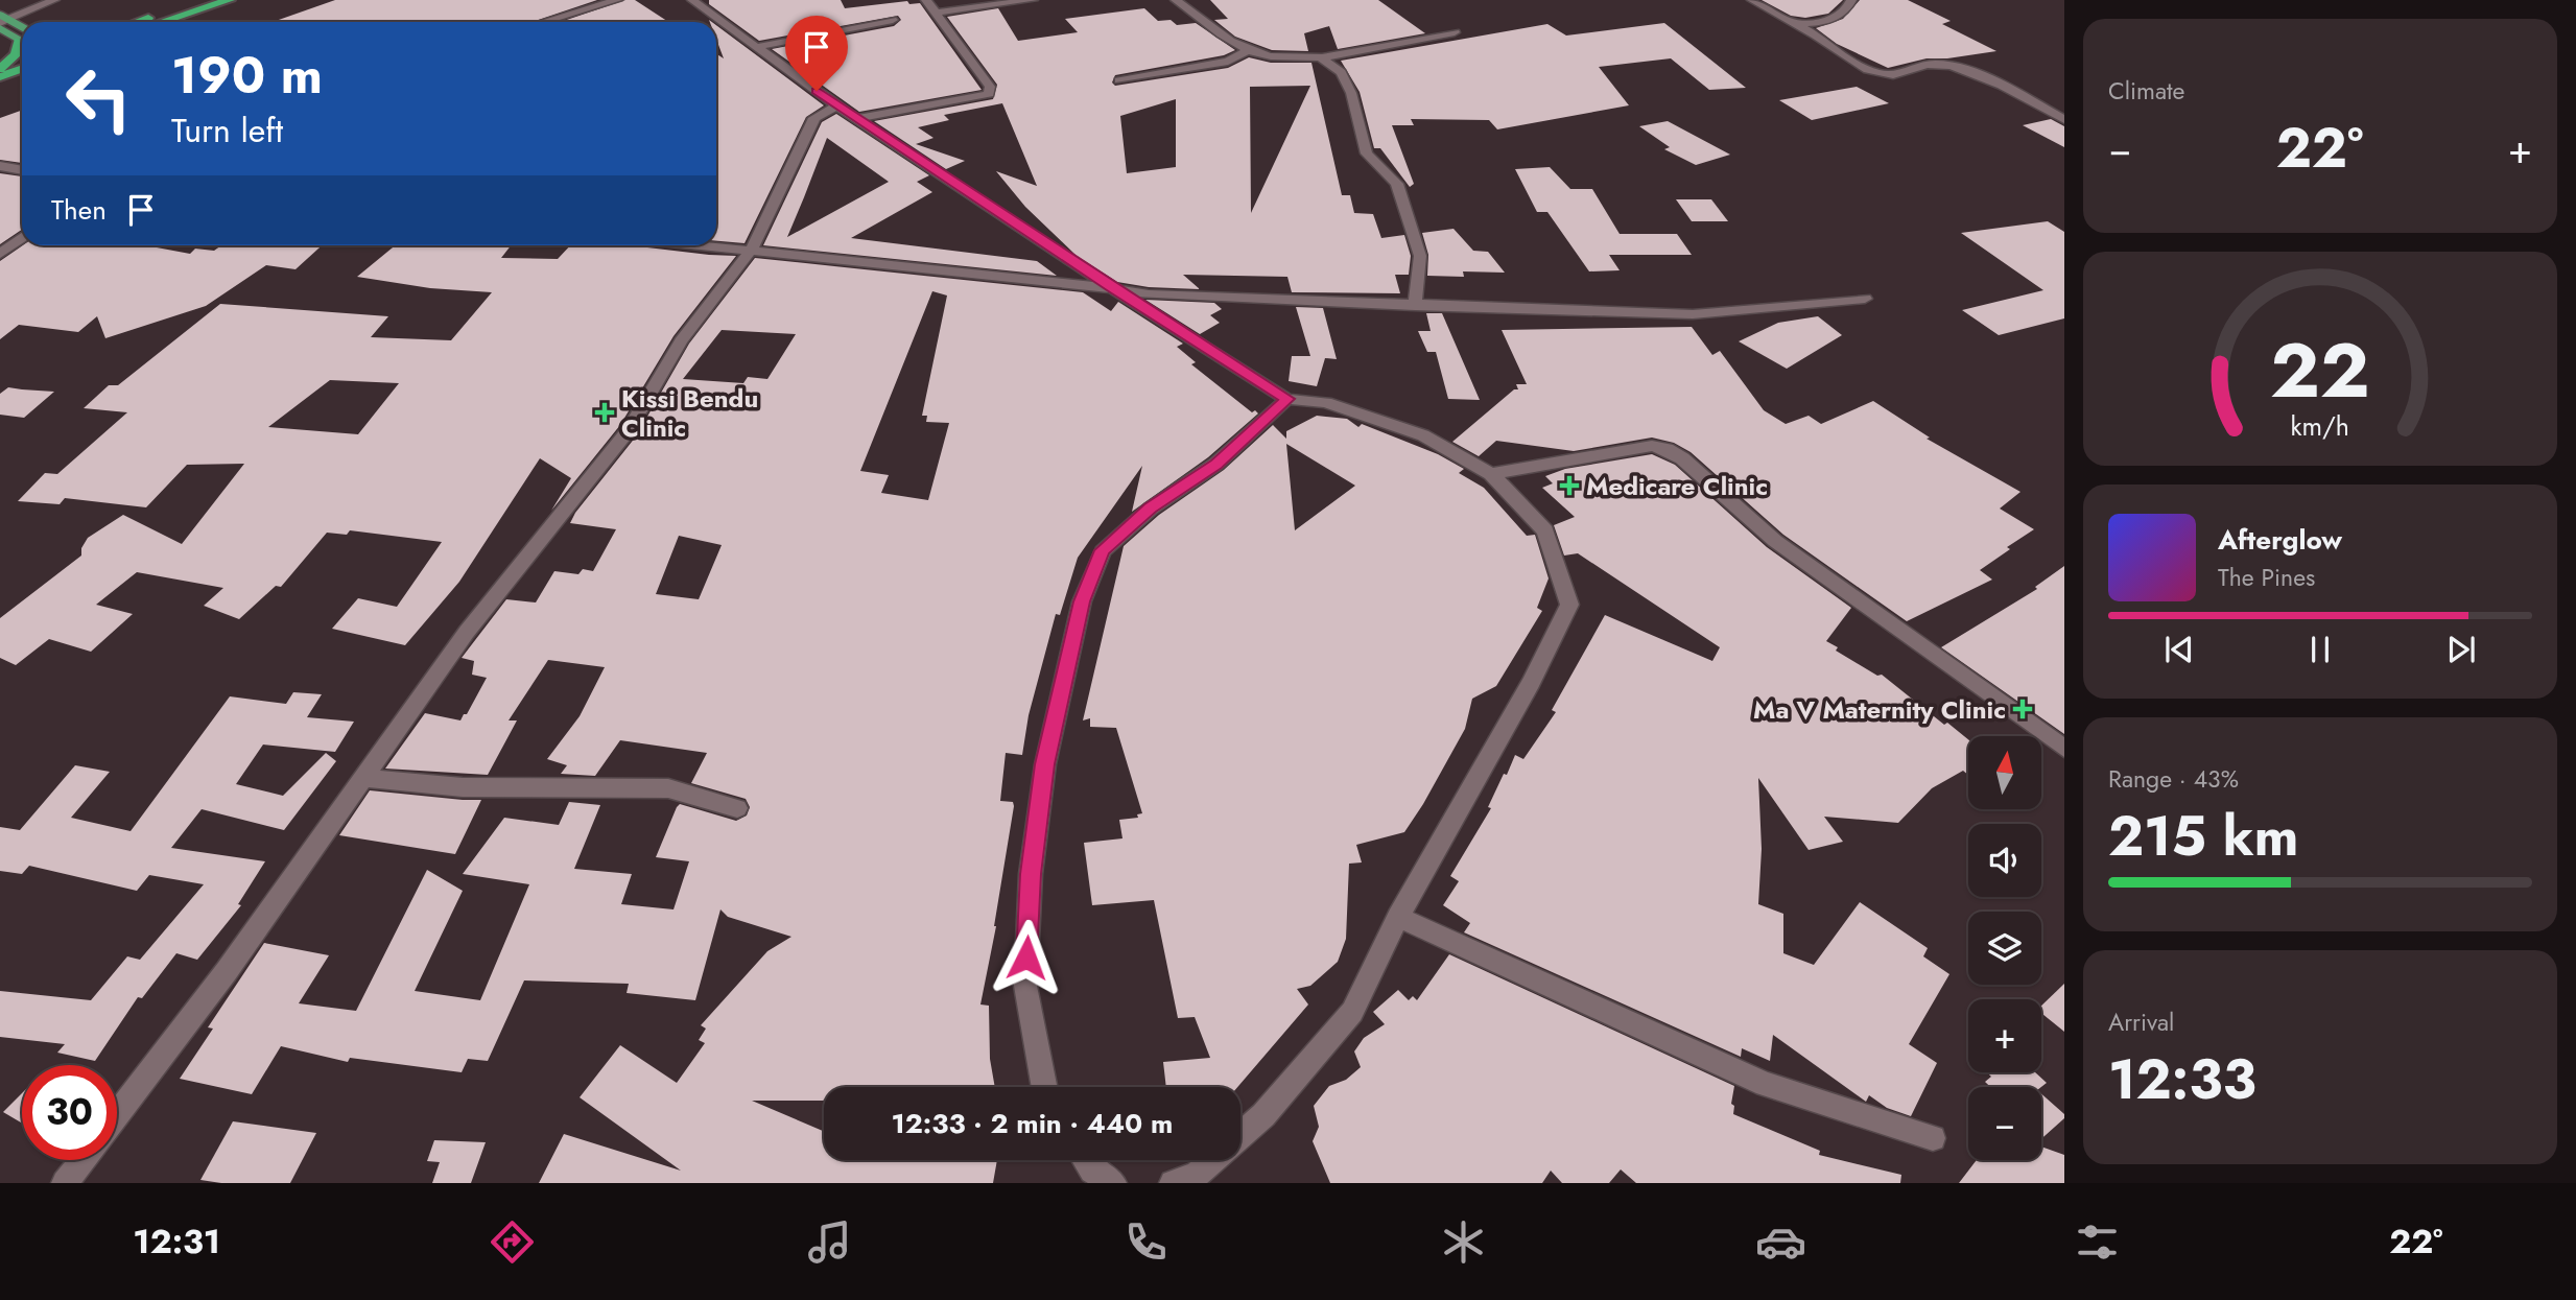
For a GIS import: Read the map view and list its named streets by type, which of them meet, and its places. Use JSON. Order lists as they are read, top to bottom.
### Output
{
  "places": {
    "health": ["Kissi Bendu Clinic", "Medicare Clinic", "Ma V Maternity Clinic"]
  },
  "north": "top",
  "page": {
    "tile": [
      "Climate",
      ["Range · 43%", "215 km"],
      ["Arrival", "12:33"]
    ],
    "turn": ["190 m", "Turn left"],
    "heat": ["−", "22°", "+"],
    "then": "Then",
    "song": ["Afterglow", "The Pines"],
    "map_buttons": ["+", "−"],
    "limit": "30",
    "trip": "12:33 · 2 min · 440 m",
    "tabs": ["12:31", "22°"],
    "gauge": ["22", "km/h"]
  }
}
